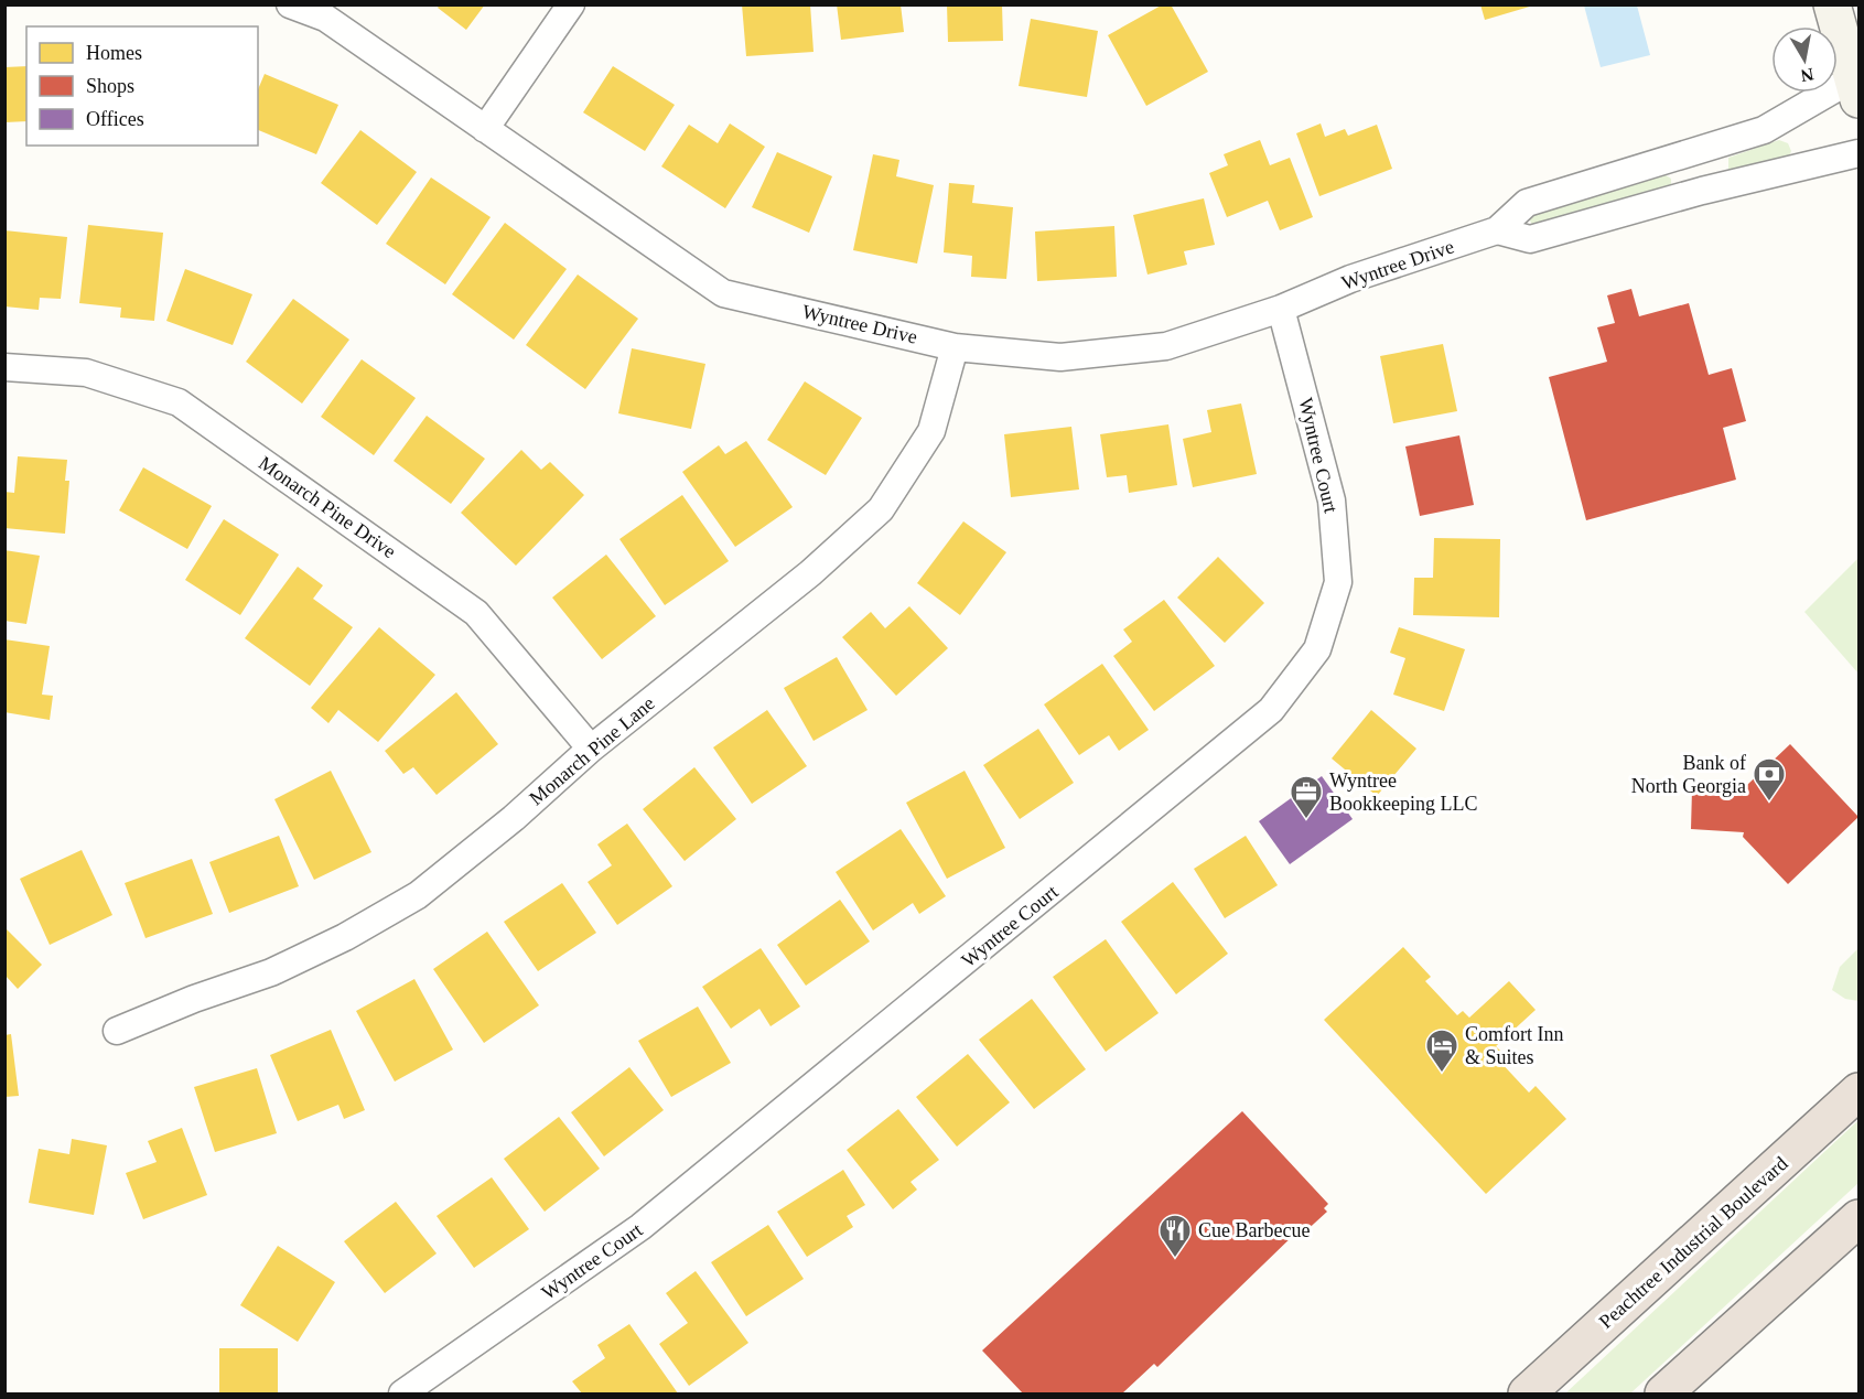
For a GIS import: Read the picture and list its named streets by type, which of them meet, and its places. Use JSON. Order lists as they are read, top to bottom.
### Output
{
  "streets": {
    "highway": ["Peachtree Industrial Boulevard"],
    "street": [
      "Wyntree Drive",
      "Wyntree Court",
      "Monarch Pine Drive",
      "Monarch Pine Lane"
    ]
  },
  "crossings": [
    ["Wyntree Drive", "Wyntree Court"],
    ["Wyntree Drive", "Monarch Pine Lane"],
    ["Monarch Pine Drive", "Monarch Pine Lane"]
  ],
  "places": {
    "bank": ["Bank of North Georgia"],
    "office": ["Wyntree Bookkeeping LLC"],
    "hotel": ["Comfort Inn & Suites"],
    "restaurant": ["Cue Barbecue"]
  },
  "legend": ["Homes", "Shops", "Offices"],
  "north": "bottom"
}
